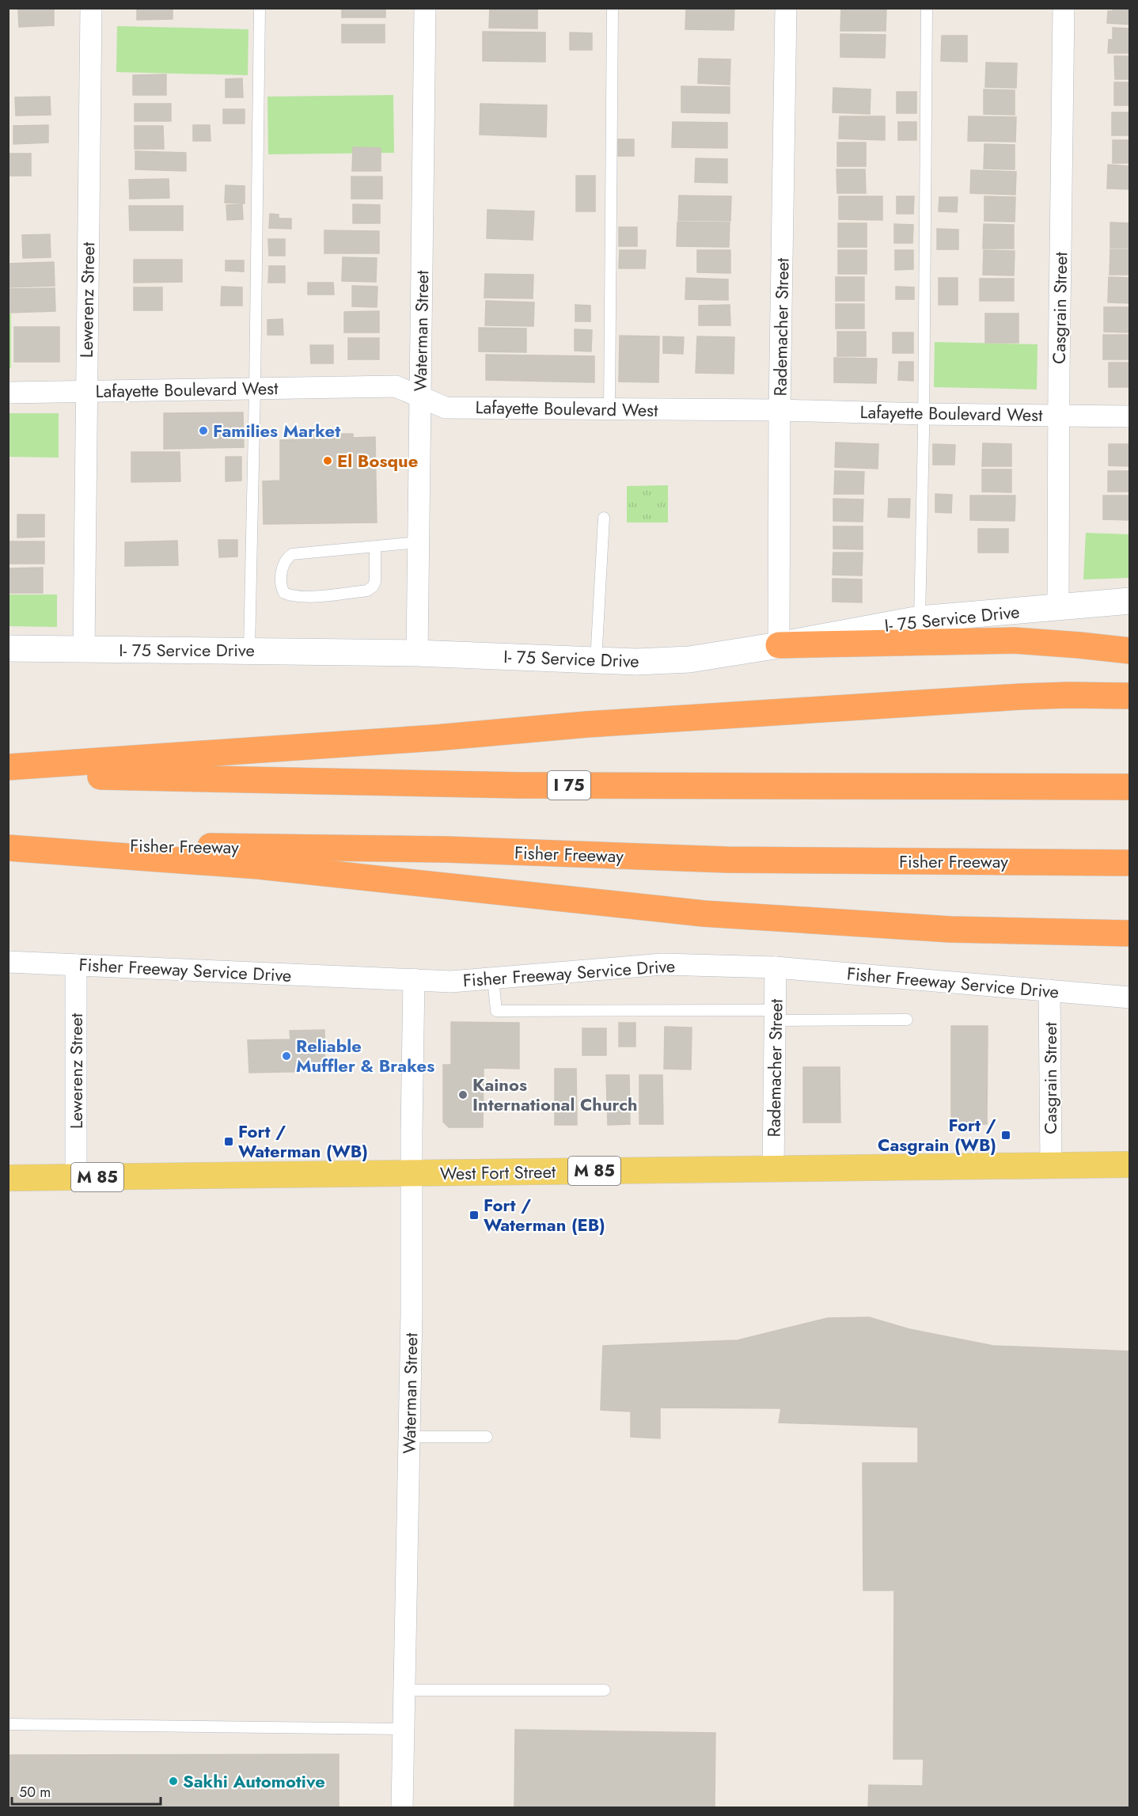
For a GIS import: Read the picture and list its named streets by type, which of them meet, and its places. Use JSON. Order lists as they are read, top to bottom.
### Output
{
  "streets": {
    "highway": ["I 75", "Fisher Freeway"],
    "main road": ["I- 75 Service Drive", "M 85", "West Fort Street"],
    "street": [
      "Lewerenz Street",
      "Casgrain Street",
      "Rademacher Street",
      "Waterman Street",
      "Lafayette Boulevard West",
      "Fisher Freeway Service Drive"
    ]
  },
  "crossings": [
    ["Lewerenz Street", "Lafayette Boulevard West"],
    ["Lewerenz Street", "I- 75 Service Drive"],
    ["Lewerenz Street", "Fisher Freeway Service Drive"],
    ["Lewerenz Street", "West Fort Street"],
    ["Casgrain Street", "Lafayette Boulevard West"],
    ["Casgrain Street", "I- 75 Service Drive"],
    ["Casgrain Street", "Fisher Freeway Service Drive"],
    ["Casgrain Street", "West Fort Street"],
    ["Rademacher Street", "Lafayette Boulevard West"],
    ["Rademacher Street", "I- 75 Service Drive"],
    ["Rademacher Street", "Fisher Freeway Service Drive"],
    ["Rademacher Street", "West Fort Street"],
    ["Waterman Street", "Lafayette Boulevard West"],
    ["Waterman Street", "I- 75 Service Drive"],
    ["Waterman Street", "Fisher Freeway Service Drive"],
    ["Waterman Street", "West Fort Street"]
  ],
  "places": {
    "other": [
      "Families Market",
      "El Bosque",
      "Reliable Muffler & Brakes",
      "Kainos International Church",
      "Sakhi Automotive"
    ],
    "transit": ["Fort / Casgrain (WB)", "Fort / Waterman (WB)", "Fort / Waterman (EB)"]
  },
  "scale_bar": "50 m"
}
